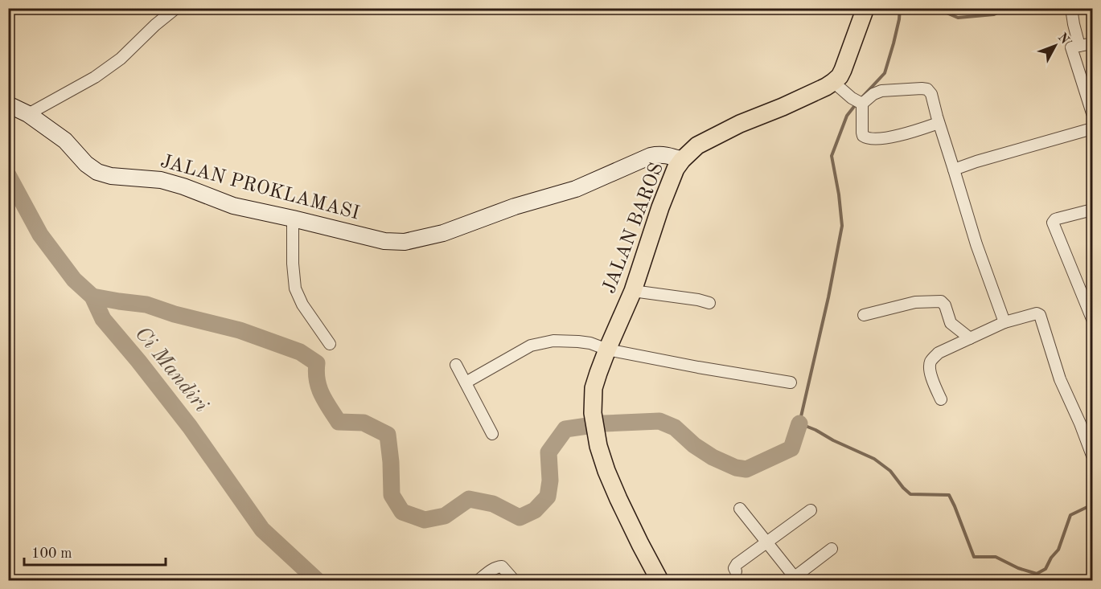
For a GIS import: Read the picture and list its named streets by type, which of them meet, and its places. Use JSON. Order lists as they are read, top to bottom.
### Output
{
  "streets": {
    "main road": ["JALAN BAROS"],
    "street": ["JALAN PROKLAMASI"]
  },
  "crossings": [
    ["JALAN PROKLAMASI", "JALAN BAROS"]
  ],
  "water": ["Ci Mandiri"],
  "scale_bar": "100 m",
  "north": "top right"
}
